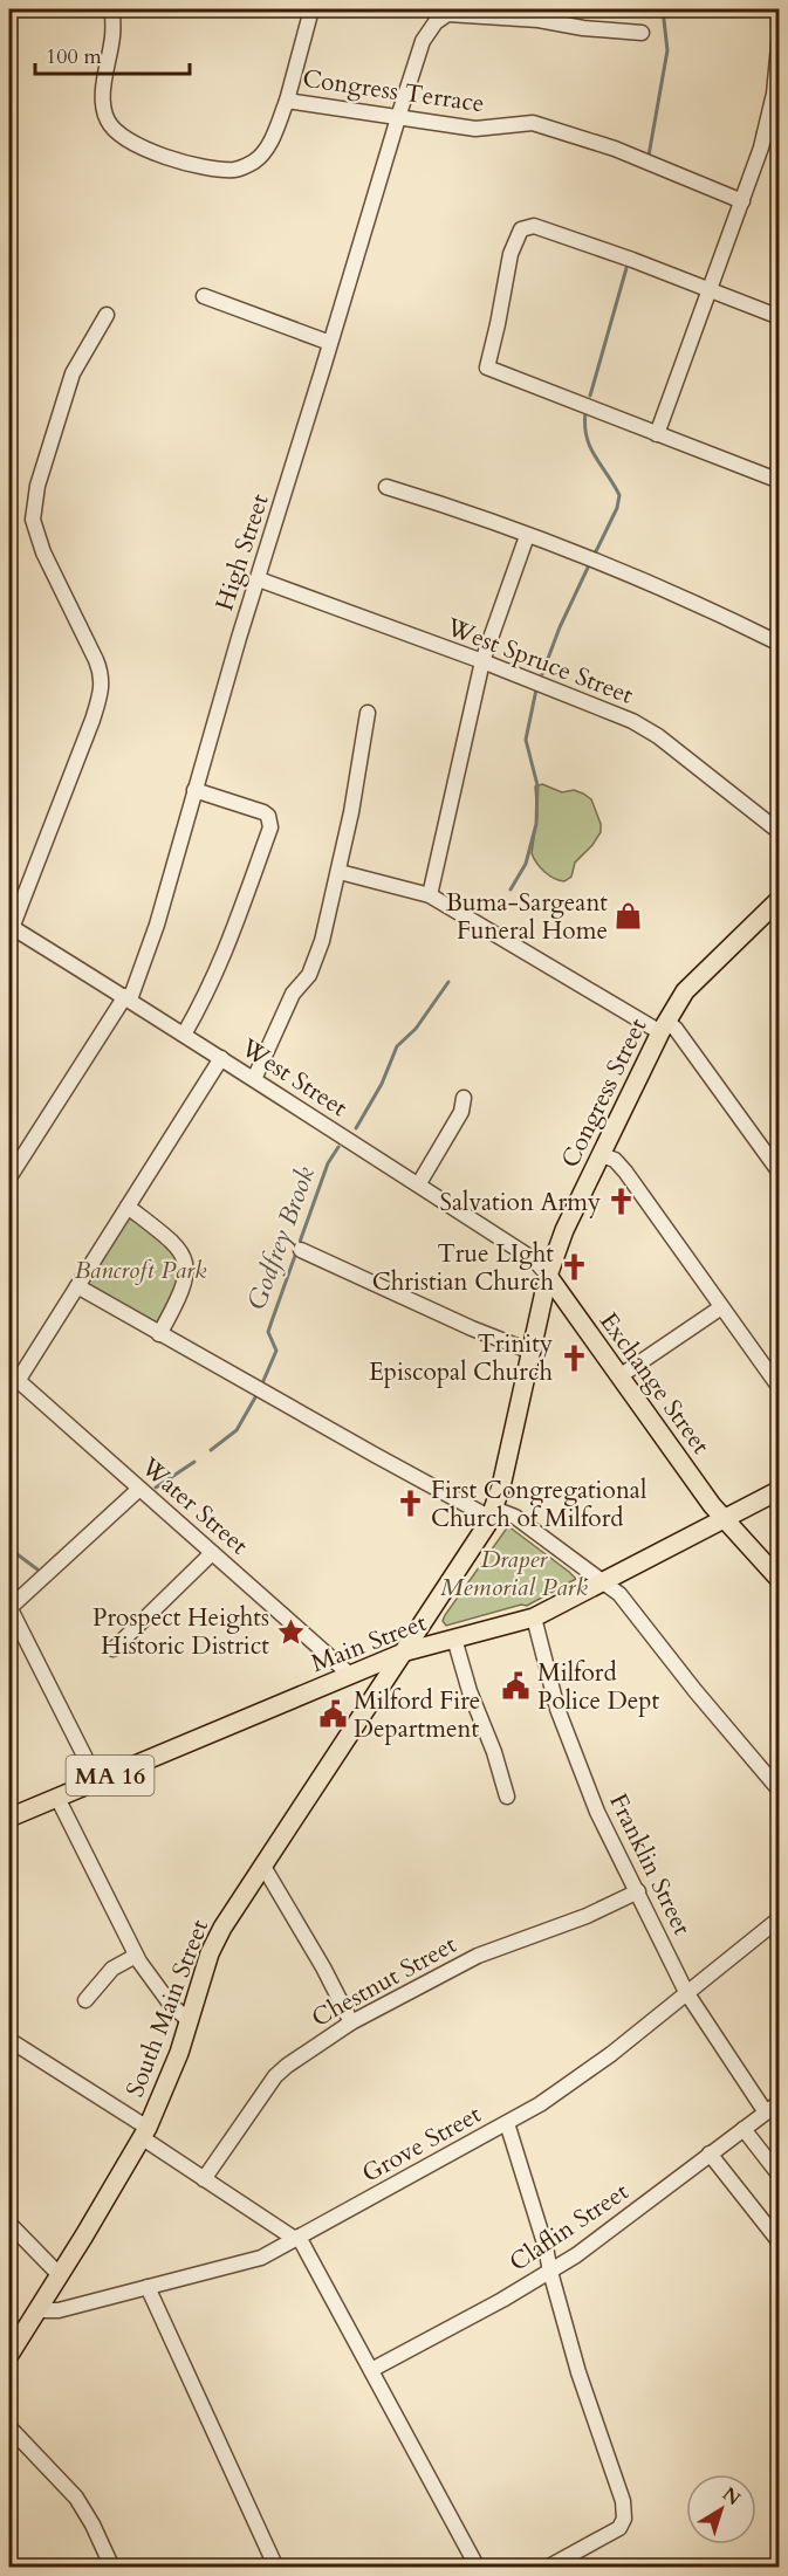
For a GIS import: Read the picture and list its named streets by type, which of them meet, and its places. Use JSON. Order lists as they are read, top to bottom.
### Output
{
  "streets": {
    "main road": [
      "Congress Street",
      "Exchange Street",
      "Main Street",
      "MA 16",
      "South Main Street"
    ],
    "street": [
      "Congress Terrace",
      "High Street",
      "West Spruce Street",
      "West Street",
      "Water Street",
      "Franklin Street",
      "Chestnut Street",
      "Grove Street",
      "Claflin Street"
    ]
  },
  "crossings": [
    ["Congress Terrace", "High Street"],
    ["High Street", "West Spruce Street"],
    ["High Street", "West Street"],
    ["West Street", "Congress Street"],
    ["West Street", "Exchange Street"],
    ["Congress Street", "Exchange Street"],
    ["Congress Street", "Main Street"],
    ["Congress Street", "South Main Street"],
    ["Exchange Street", "Main Street"],
    ["Water Street", "Main Street"],
    ["Main Street", "Franklin Street"],
    ["Main Street", "South Main Street"],
    ["Franklin Street", "Chestnut Street"],
    ["Franklin Street", "Grove Street"],
    ["Franklin Street", "Claflin Street"],
    ["South Main Street", "Grove Street"]
  ],
  "water": ["Godfrey Brook"],
  "parks": ["Bancroft Park", "Draper Memorial Park"],
  "places": {
    "shop": ["Buma-Sargeant Funeral Home"],
    "church": [
      "Salvation Army",
      "True LIght Christian Church",
      "Trinity Episcopal Church",
      "First Congregational Church of Milford"
    ],
    "place": ["Prospect Heights Historic District"],
    "public building": ["Milford Police Dept", "Milford Fire Department"]
  },
  "scale_bar": "100 m",
  "north": "top right"
}
